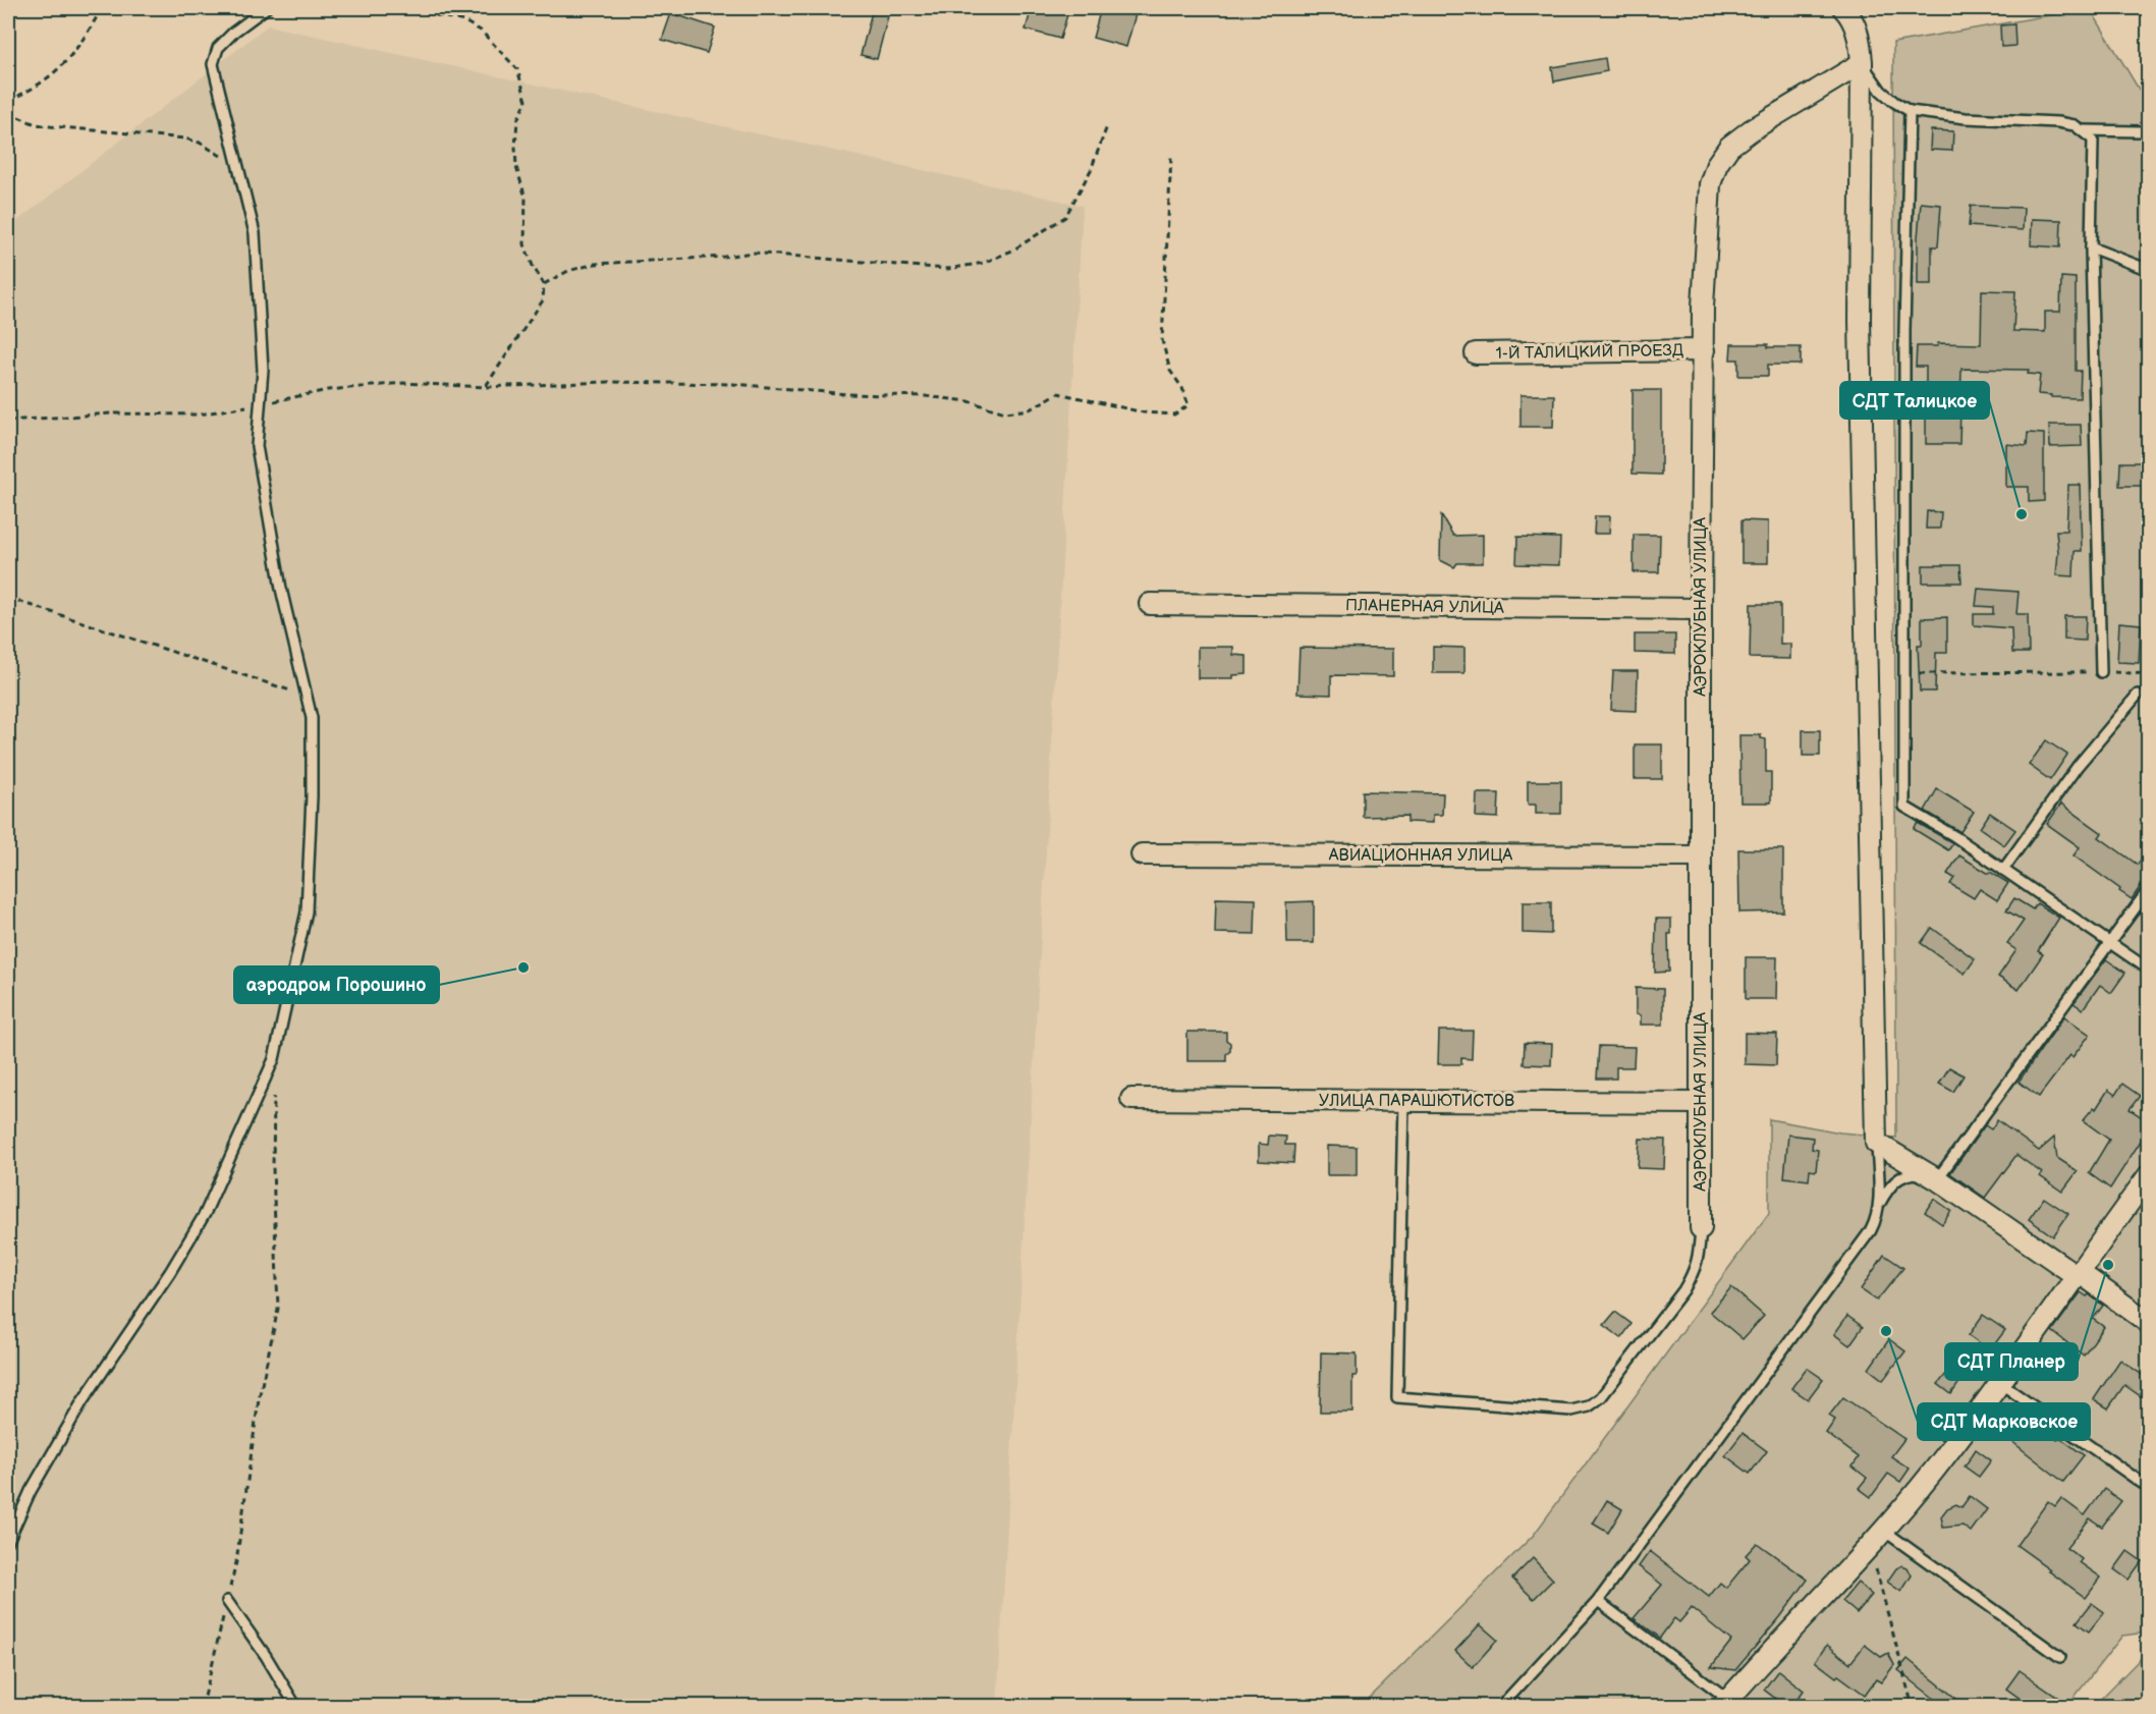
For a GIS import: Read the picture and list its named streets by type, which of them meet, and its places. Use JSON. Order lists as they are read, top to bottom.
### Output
{
  "streets": {
    "street": [
      "1-Й ТАЛИЦКИЙ ПРОЕЗД",
      "ПЛАНЕРНАЯ УЛИЦА",
      "АЭРОКЛУБНАЯ УЛИЦА",
      "АВИАЦИОННАЯ УЛИЦА",
      "УЛИЦА ПАРАШЮТИСТОВ"
    ]
  },
  "crossings": [
    ["1-Й ТАЛИЦКИЙ ПРОЕЗД", "АЭРОКЛУБНАЯ УЛИЦА"],
    ["ПЛАНЕРНАЯ УЛИЦА", "АЭРОКЛУБНАЯ УЛИЦА"],
    ["АЭРОКЛУБНАЯ УЛИЦА", "АВИАЦИОННАЯ УЛИЦА"],
    ["АЭРОКЛУБНАЯ УЛИЦА", "УЛИЦА ПАРАШЮТИСТОВ"]
  ],
  "places": [
    "СДТ Талицкое",
    "аэродром Порошино",
    "СДТ Планер",
    "СДТ Марковское"
  ]
}
